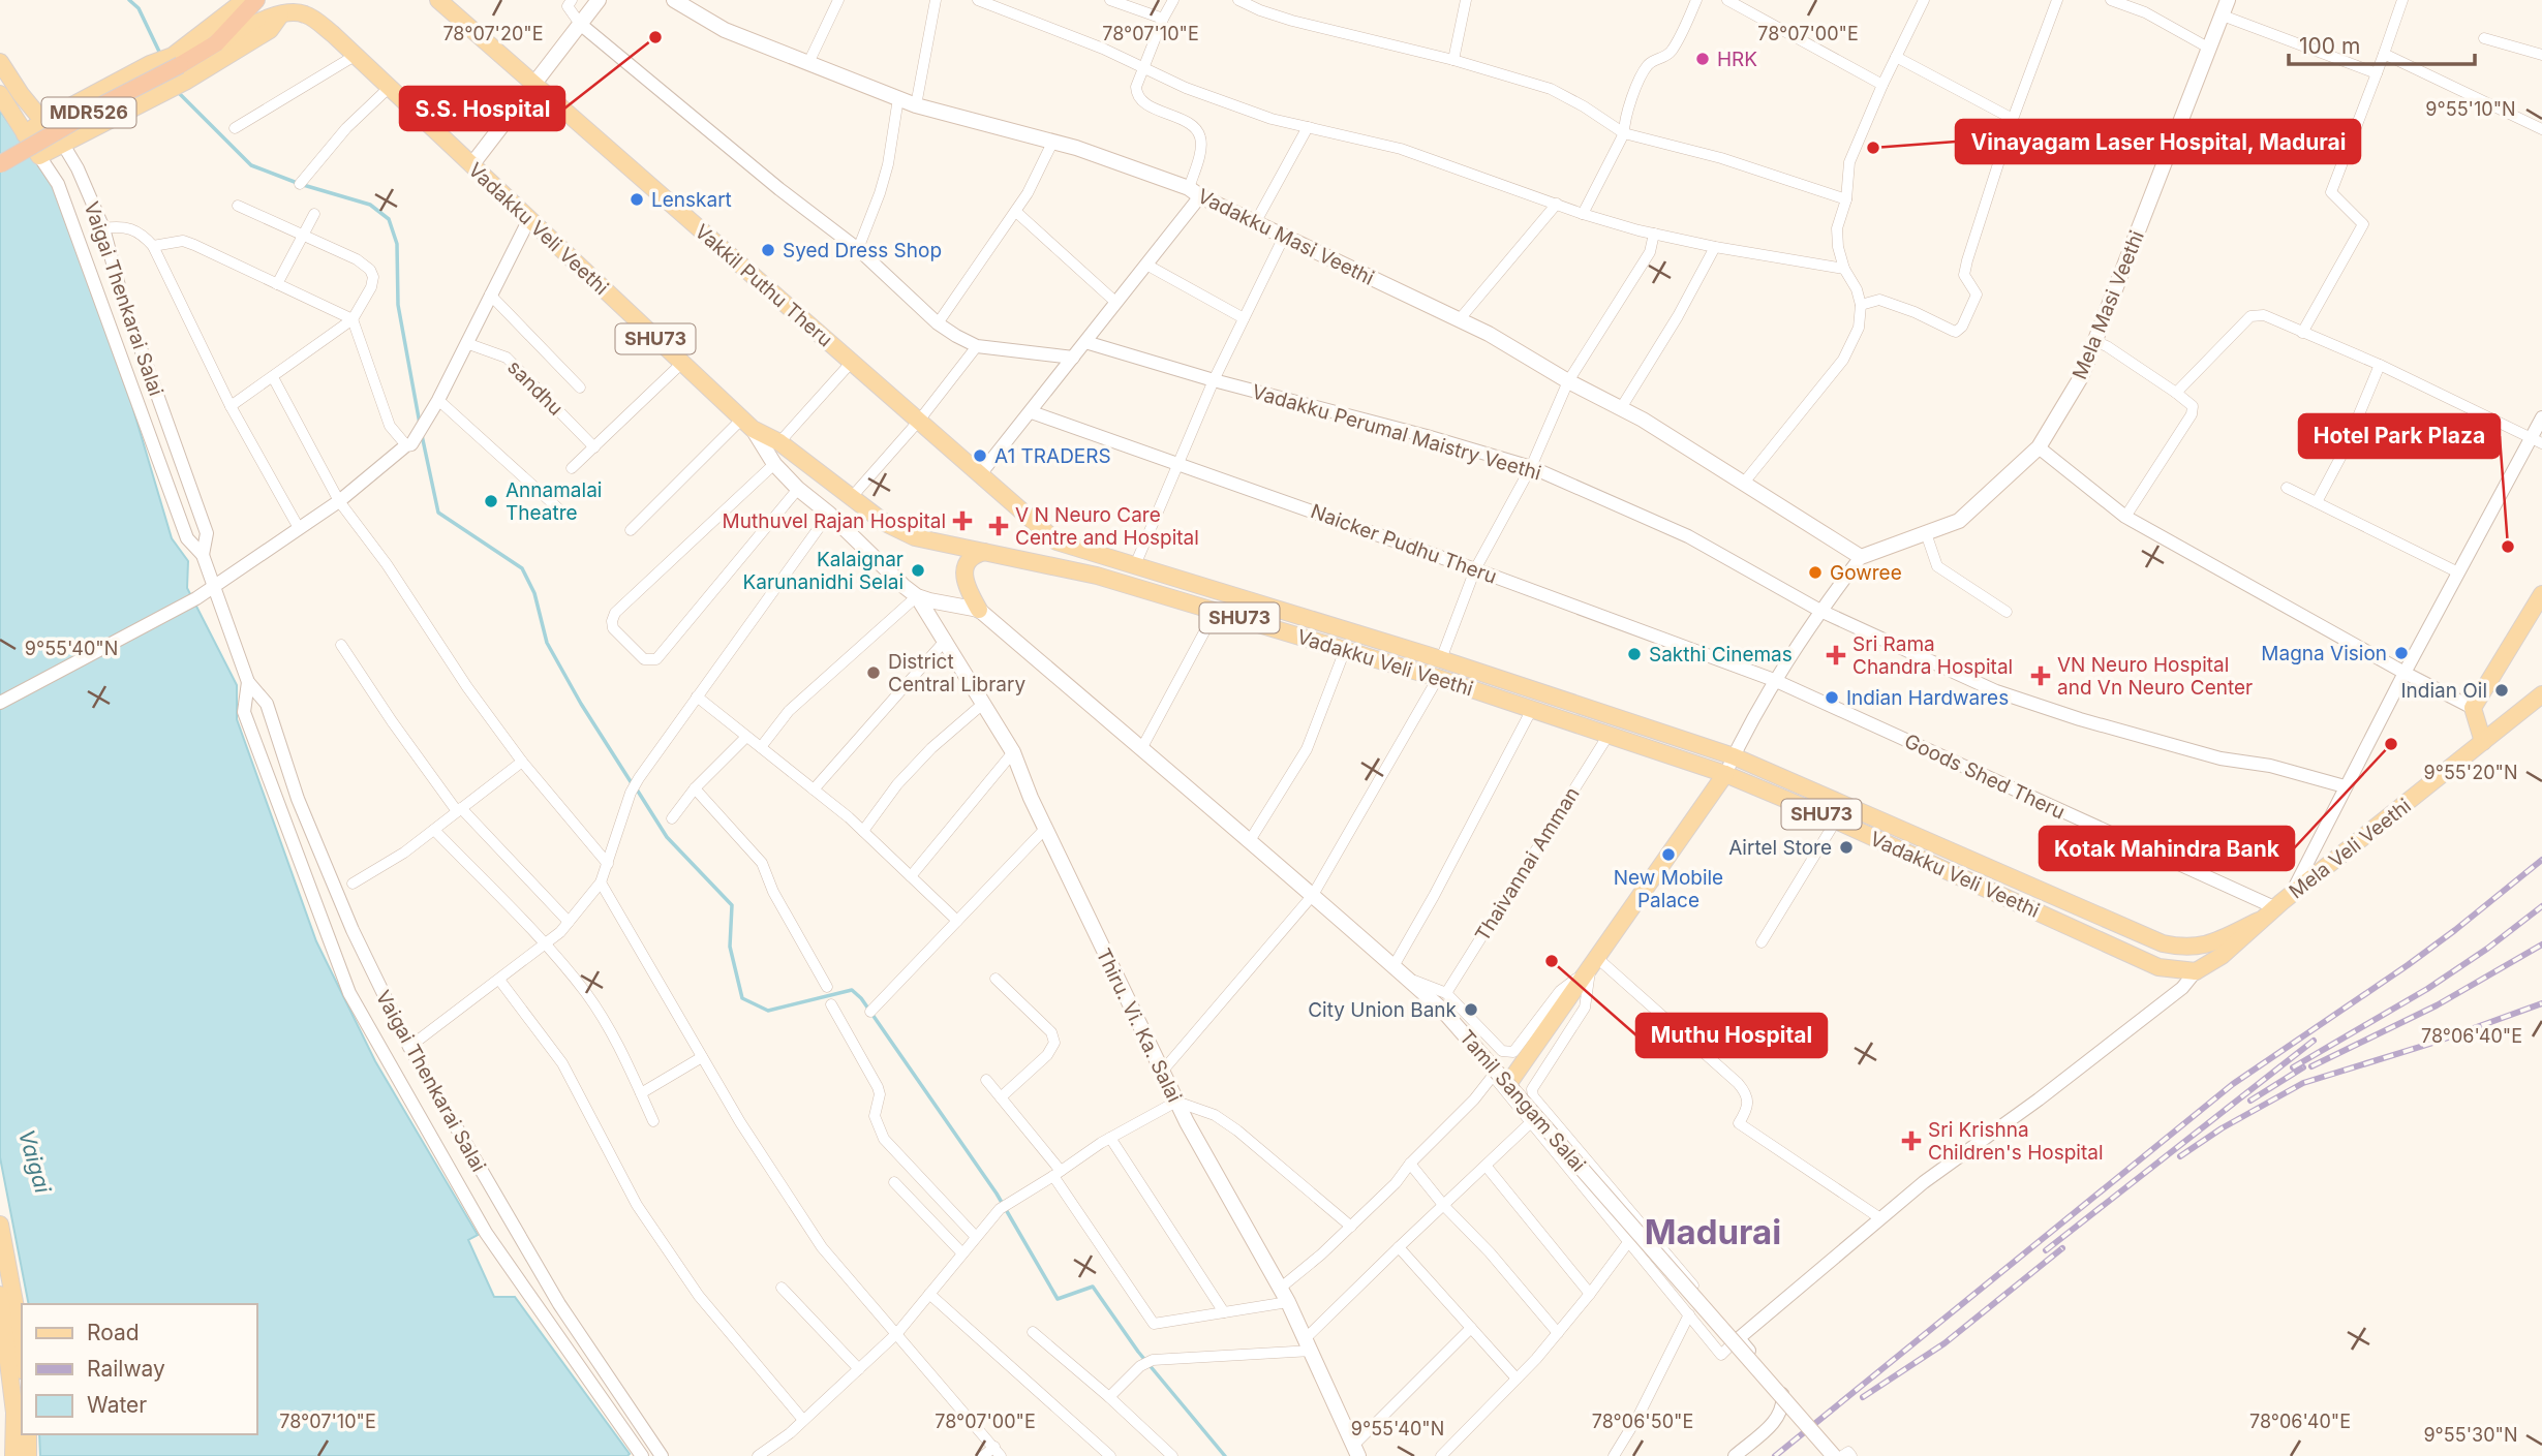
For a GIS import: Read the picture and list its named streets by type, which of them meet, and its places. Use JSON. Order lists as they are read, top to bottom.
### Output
{
  "streets": {
    "highway": ["MDR526"],
    "main road": [
      "Vadakku Veli Veethi",
      "Vadakku Masi Veethi",
      "Vakkil Puthu Theru",
      "Vaigai Thenkarai Salai",
      "Mela Masi Veethi",
      "SHU73",
      "Mela Veli Veethi",
      "Thiru. Vi. Ka. Salai",
      "Tamil Sangam Salai"
    ],
    "street": [
      "sandhu",
      "Vadakku Perumal Maistry Veethi",
      "Naicker Pudhu Theru",
      "Goods Shed Theru",
      "Thaivannai Amman"
    ]
  },
  "crossings": [
    ["MDR526", "Vadakku Veli Veethi"],
    ["Vadakku Veli Veethi", "Vakkil Puthu Theru"],
    ["Vadakku Veli Veethi", "Mela Veli Veethi"],
    ["Vadakku Veli Veethi", "Thaivannai Amman"],
    ["Vadakku Masi Veethi", "Mela Masi Veethi"],
    ["Naicker Pudhu Theru", "Goods Shed Theru"],
    ["Goods Shed Theru", "Mela Veli Veethi"]
  ],
  "districts": ["Madurai"],
  "water": ["Vaigai"],
  "places": {
    "other": [
      "S.S. Hospital",
      "HRK",
      "Vinayagam Laser Hospital, Madurai",
      "Lenskart",
      "Syed Dress Shop",
      "A1 TRADERS",
      "Annamalai Theatre",
      "Hotel Park Plaza",
      "Kalaignar Karunanidhi Selai",
      "Gowree",
      "Magna Vision",
      "Sakthi Cinemas",
      "District Central Library",
      "Indian Oil",
      "Indian Hardwares",
      "Kotak Mahindra Bank",
      "Airtel Store",
      "New Mobile Palace",
      "Muthu Hospital",
      "City Union Bank"
    ],
    "health": [
      "Muthuvel Rajan Hospital",
      "V N Neuro Care Centre and Hospital",
      "Sri Rama Chandra Hospital",
      "VN Neuro Hospital and Vn Neuro Center",
      "Sri Krishna Children's Hospital"
    ]
  },
  "legend": ["Road", "Railway", "Water"],
  "scale_bar": "100 m",
  "coordinates": [
    "78°07'20\"E",
    "78°07'10\"E",
    "78°07'00\"E",
    "9°55'10\"N",
    "9°55'40\"N",
    "9°55'20\"N",
    "78°06'40\"E",
    "78°06'50\"E",
    "9°55'30\"N"
  ]
}
